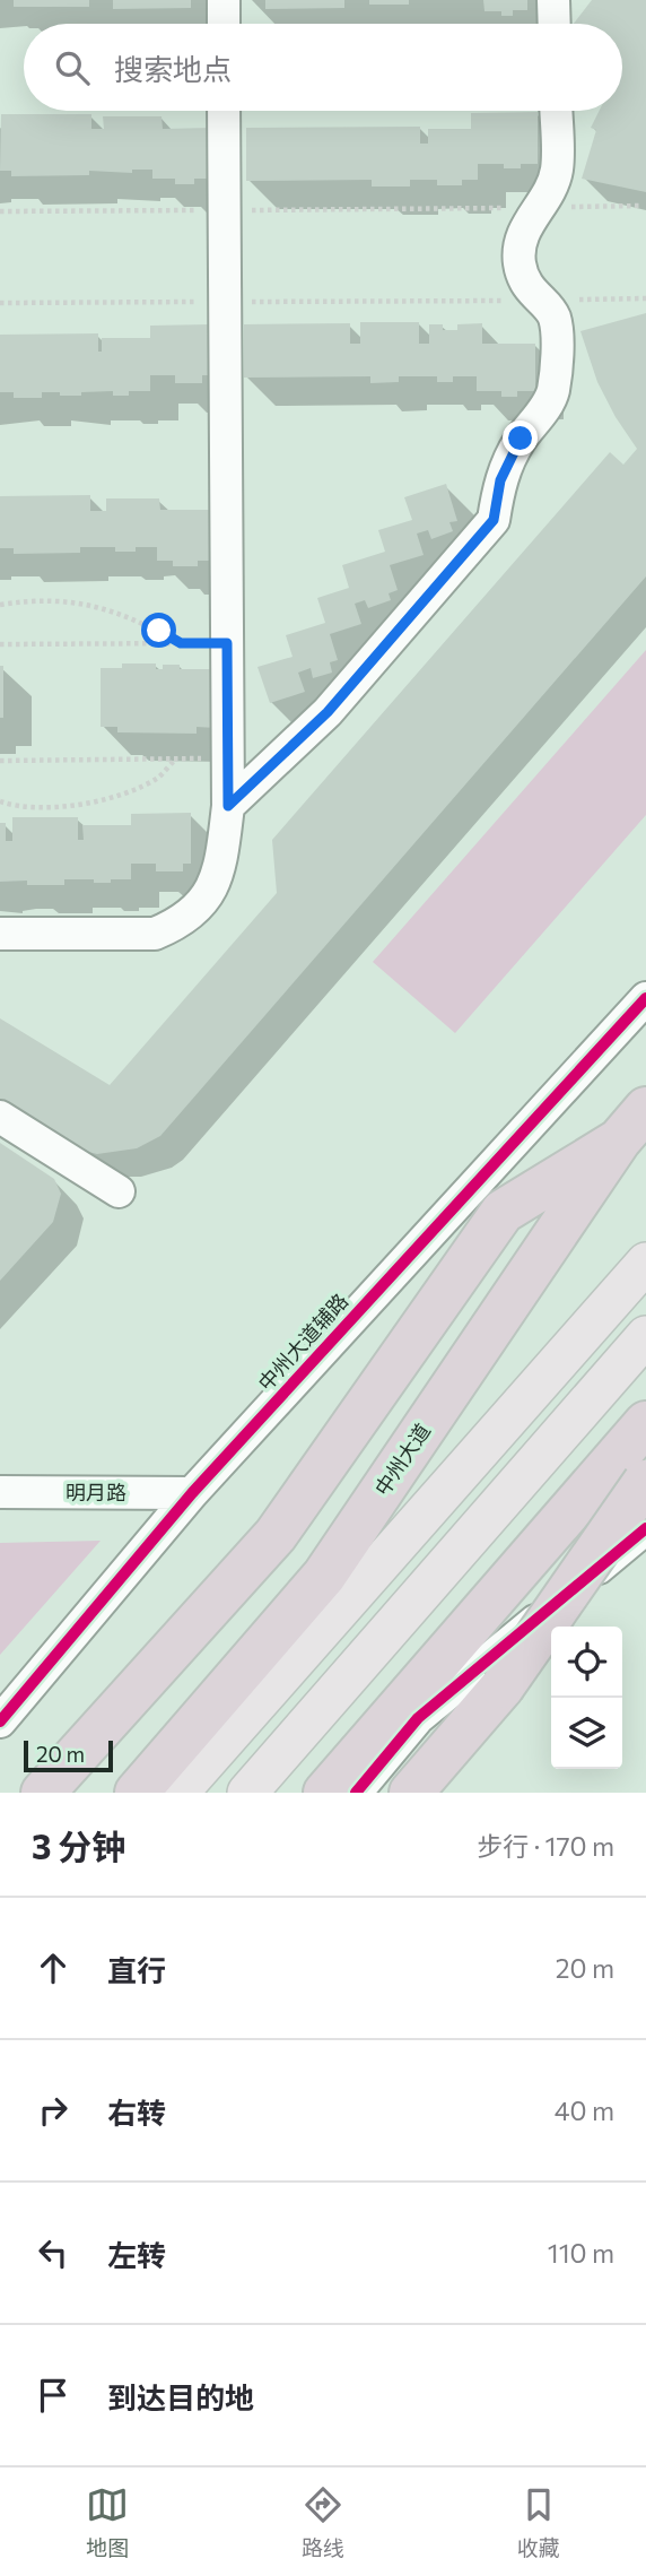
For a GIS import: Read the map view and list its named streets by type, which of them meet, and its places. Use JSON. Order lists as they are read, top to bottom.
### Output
{
  "streets": {
    "highway": ["中州大道"],
    "street": ["中州大道辅路", "明月路"]
  },
  "crossings": [
    ["中州大道辅路", "明月路"]
  ],
  "scale_bar": "20 m",
  "page": {
    "search": "搜索地点",
    "scale": "20 m",
    "heading": ["3 分钟", "步行 · 170 m"],
    "list": [
      ["直行", "20 m"],
      ["右转", "40 m"],
      ["左转", "110 m"],
      "到达目的地"
    ],
    "nav": ["地图", "路线", "收藏"]
  }
}
